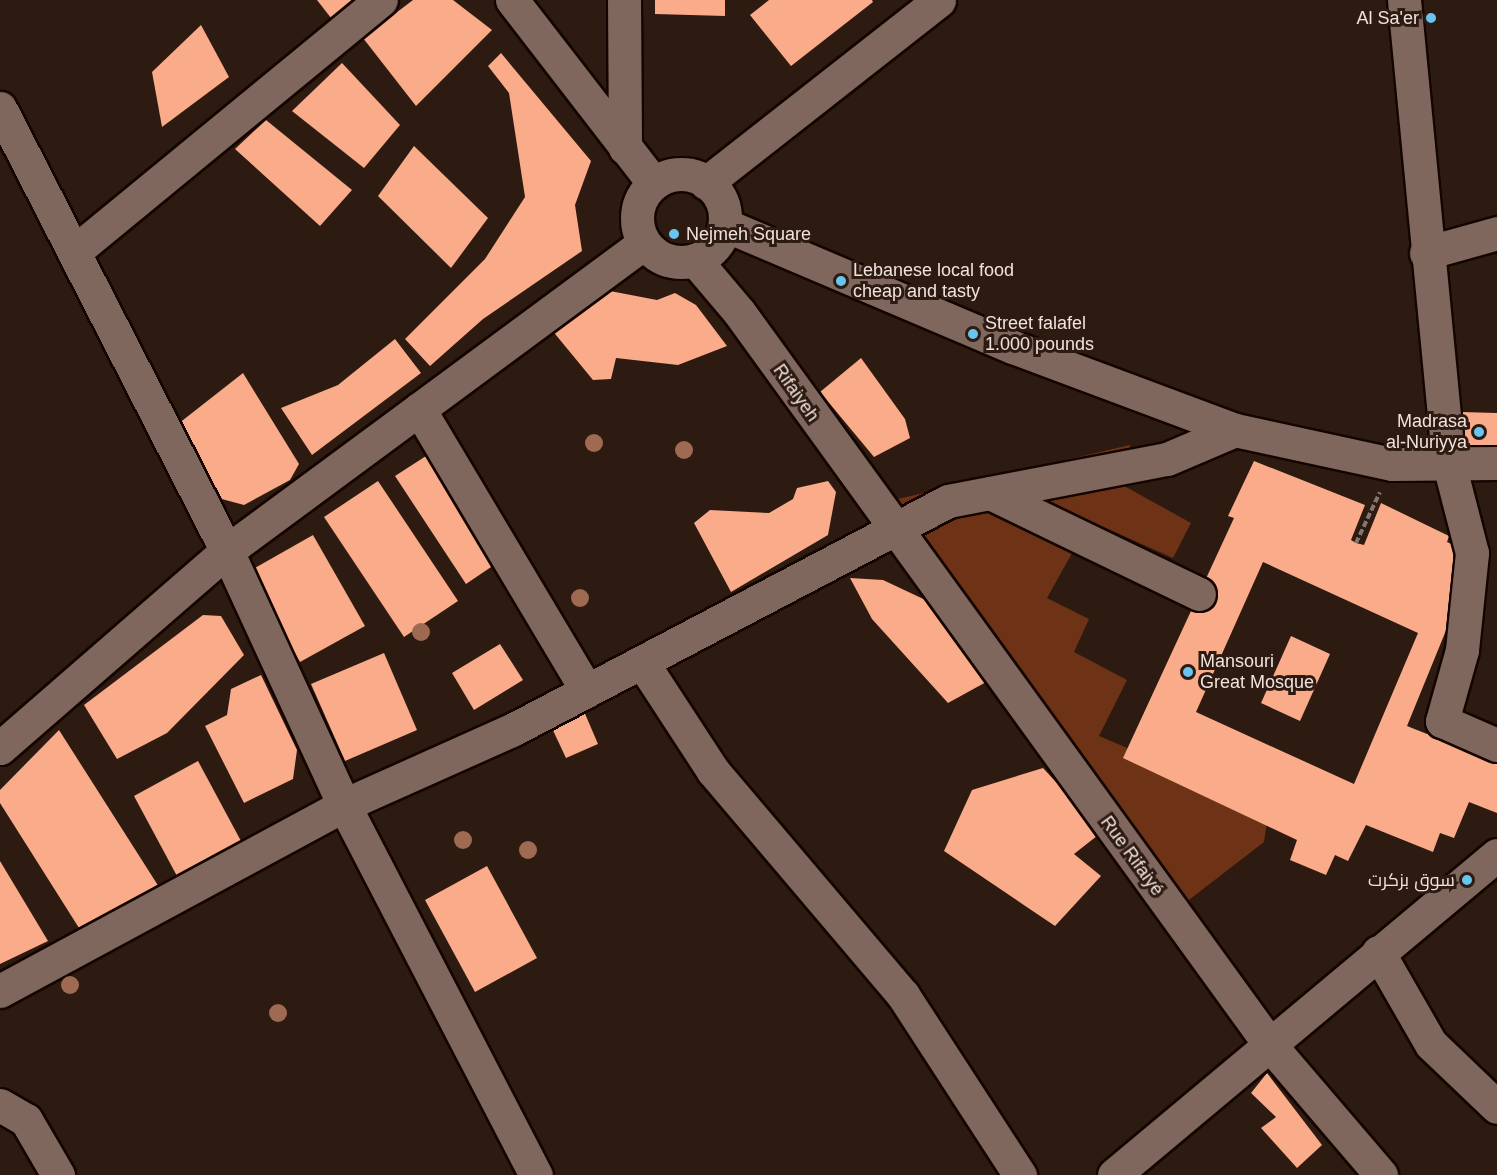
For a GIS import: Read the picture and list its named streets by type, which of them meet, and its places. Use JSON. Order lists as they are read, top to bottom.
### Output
{
  "streets": {
    "street": ["Rifaiyeh", "Rue Rifaiyé"]
  },
  "crossings": [
    ["Rifaiyeh", "Rue Rifaiyé"]
  ],
  "places": [
    "Al Sa'er",
    "Nejmeh Square",
    "Lebanese local food cheap and tasty",
    "Street falafel 1.000 pounds",
    "Madrasa al-Nuriyya",
    "Mansouri Great Mosque",
    "سوق بزكرت"
  ]
}
